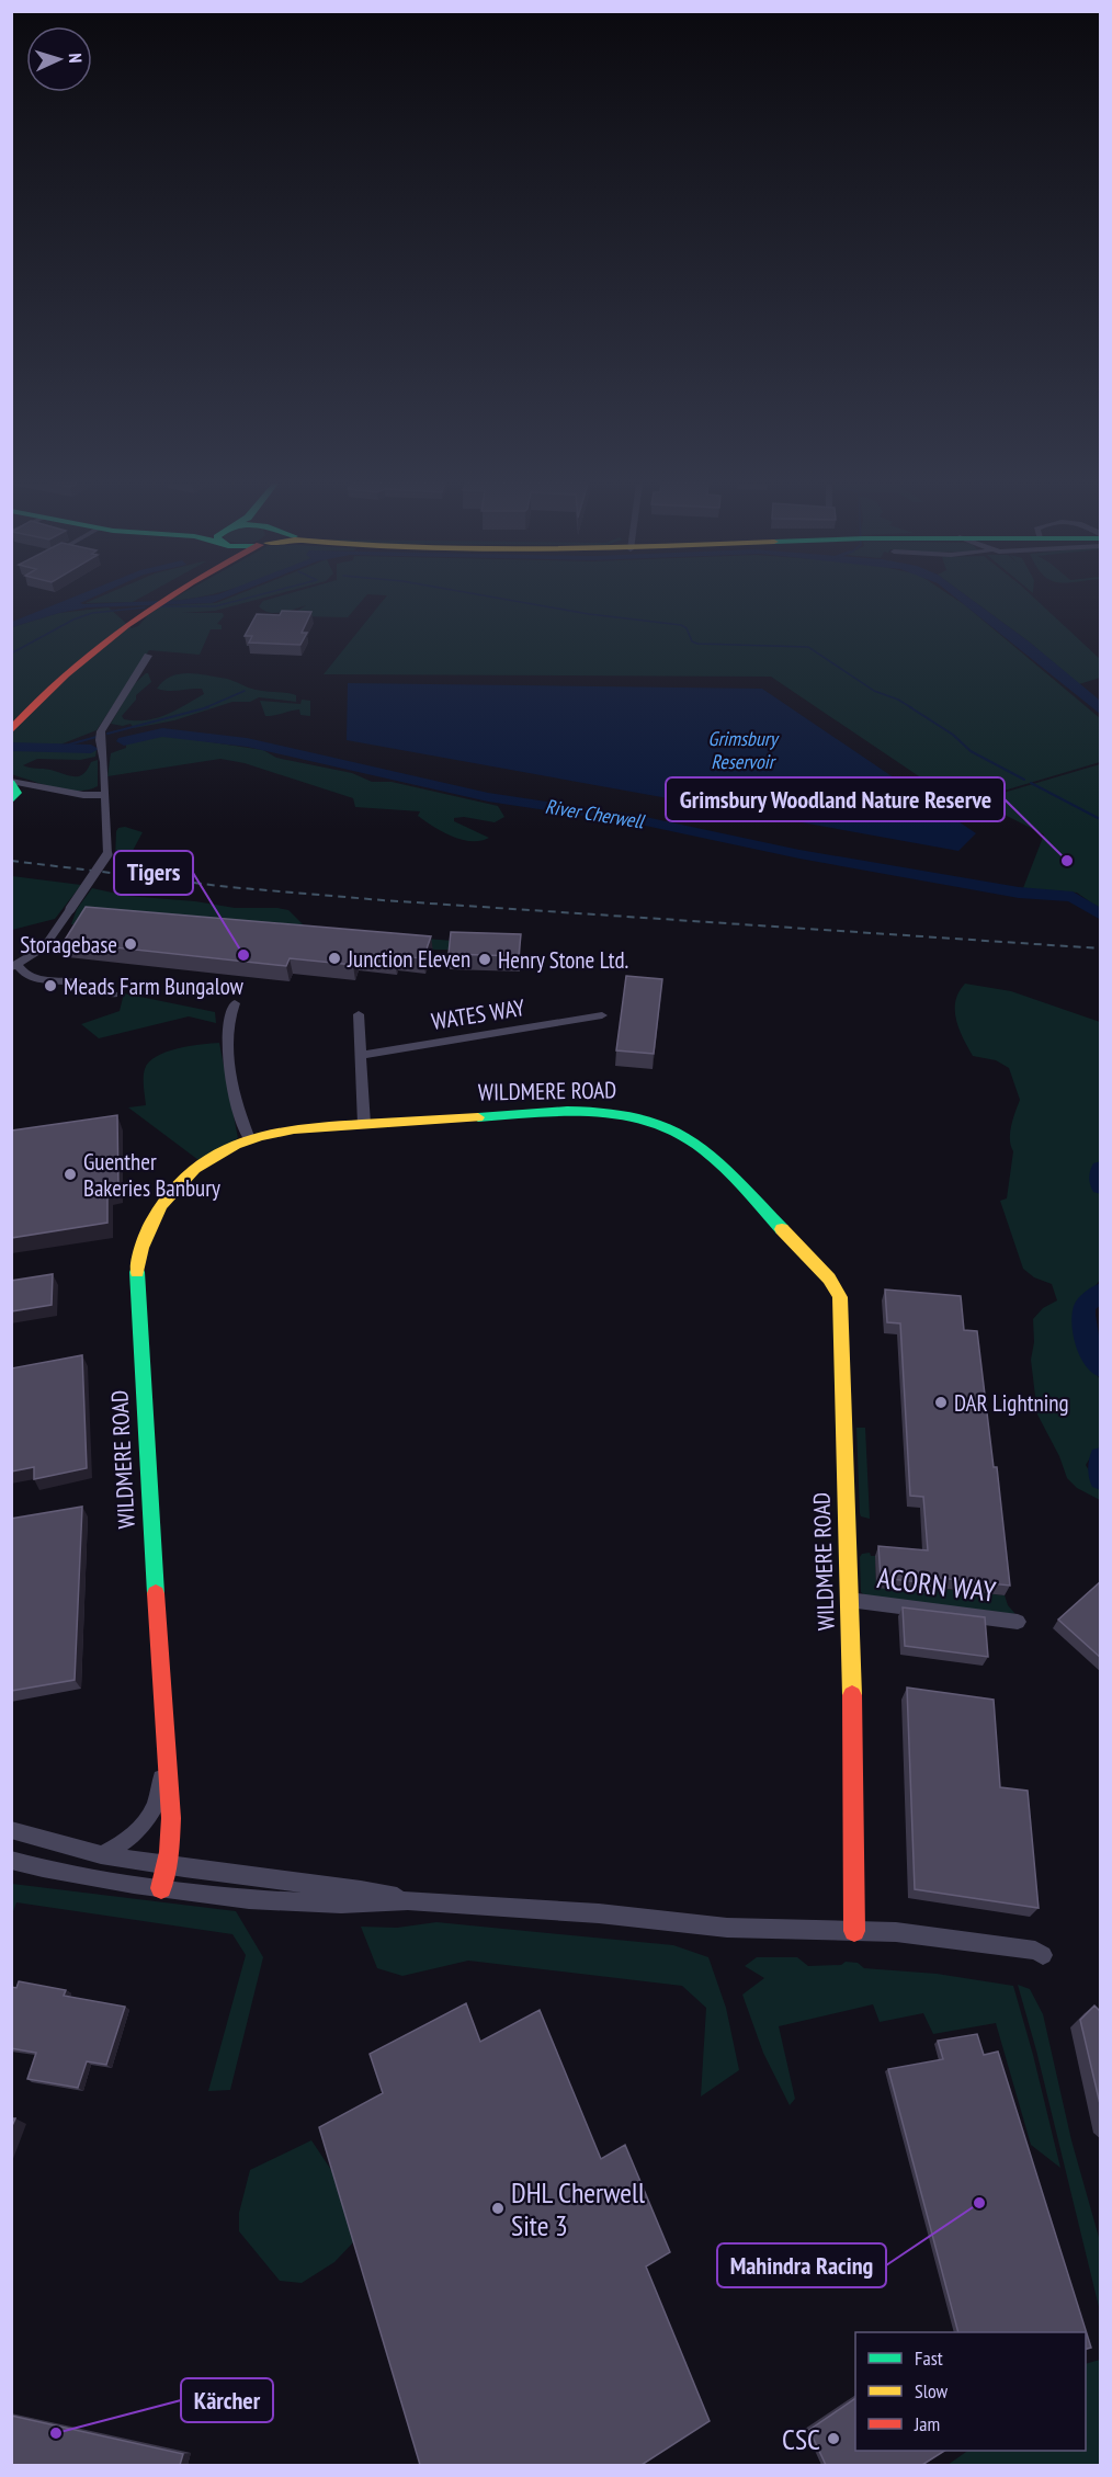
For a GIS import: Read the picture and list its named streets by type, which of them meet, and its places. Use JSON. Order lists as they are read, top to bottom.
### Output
{
  "streets": {
    "main road": ["WILDMERE ROAD"],
    "street": ["WATES WAY", "ACORN WAY"]
  },
  "crossings": [
    ["WILDMERE ROAD", "ACORN WAY"]
  ],
  "water": ["Grimsbury Reservoir", "River Cherwell"],
  "places": [
    "Grimsbury Woodland Nature Reserve",
    "Storagebase",
    "Tigers",
    "Junction Eleven",
    "Henry Stone Ltd.",
    "Meads Farm Bungalow",
    "Guenther Bakeries Banbury",
    "DAR Lightning",
    "Mahindra Racing",
    "DHL Cherwell Site 3",
    "Kärcher",
    "CSC"
  ],
  "legend": ["Fast", "Slow", "Jam"],
  "north": "right"
}
